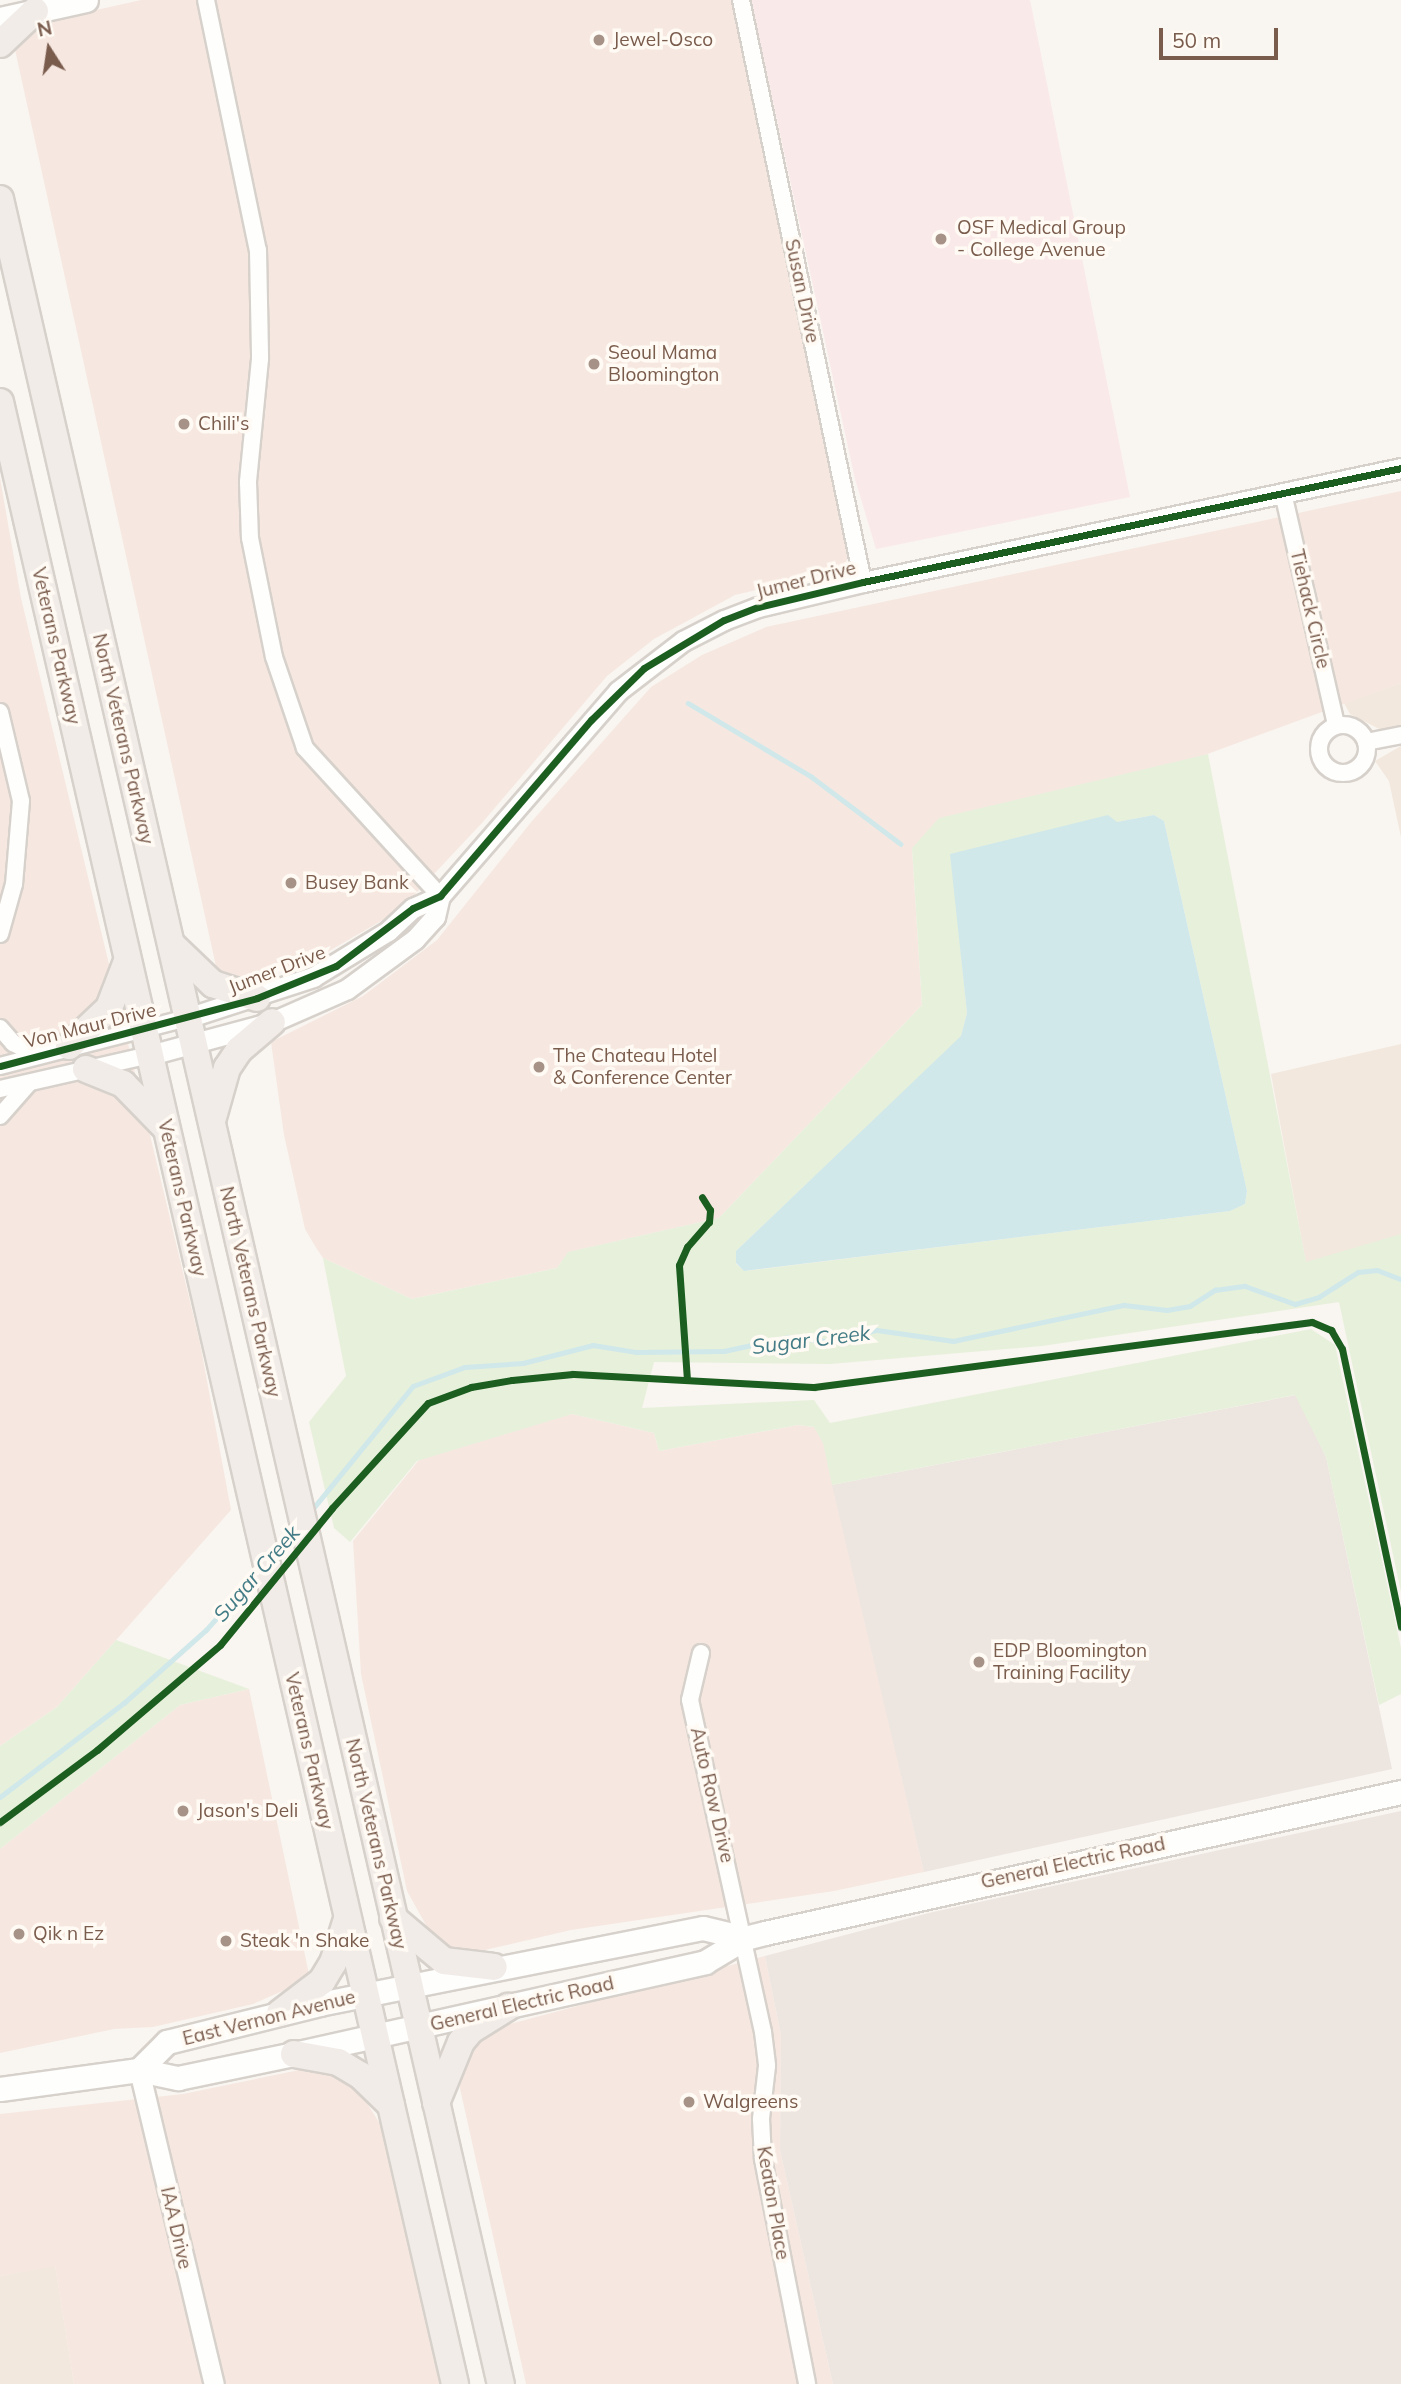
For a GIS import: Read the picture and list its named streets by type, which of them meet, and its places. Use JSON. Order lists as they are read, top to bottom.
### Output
{
  "streets": {
    "highway": ["Veterans Parkway", "North Veterans Parkway"],
    "main road": ["General Electric Road", "East Vernon Avenue"],
    "street": [
      "Susan Drive",
      "Jumer Drive",
      "Tiehack Circle",
      "Von Maur Drive",
      "Auto Row Drive",
      "Keaton Place",
      "IAA Drive"
    ]
  },
  "crossings": [
    ["Susan Drive", "Jumer Drive"],
    ["Jumer Drive", "Tiehack Circle"],
    ["Jumer Drive", "Veterans Parkway"],
    ["Jumer Drive", "North Veterans Parkway"],
    ["Jumer Drive", "Von Maur Drive"],
    ["Veterans Parkway", "Von Maur Drive"],
    ["Veterans Parkway", "East Vernon Avenue"],
    ["North Veterans Parkway", "Von Maur Drive"],
    ["North Veterans Parkway", "General Electric Road"],
    ["North Veterans Parkway", "East Vernon Avenue"],
    ["Auto Row Drive", "General Electric Road"],
    ["Auto Row Drive", "Keaton Place"],
    ["General Electric Road", "East Vernon Avenue"],
    ["General Electric Road", "Keaton Place"],
    ["East Vernon Avenue", "IAA Drive"]
  ],
  "water": ["Sugar Creek"],
  "places": [
    "Jewel-Osco",
    "OSF Medical Group - College Avenue",
    "Seoul Mama Bloomington",
    "Chili's",
    "Busey Bank",
    "The Chateau Hotel & Conference Center",
    "EDP Bloomington Training Facility",
    "Jason's Deli",
    "Qik n Ez",
    "Steak 'n Shake",
    "Walgreens"
  ],
  "scale_bar": "50 m",
  "north": "top"
}
